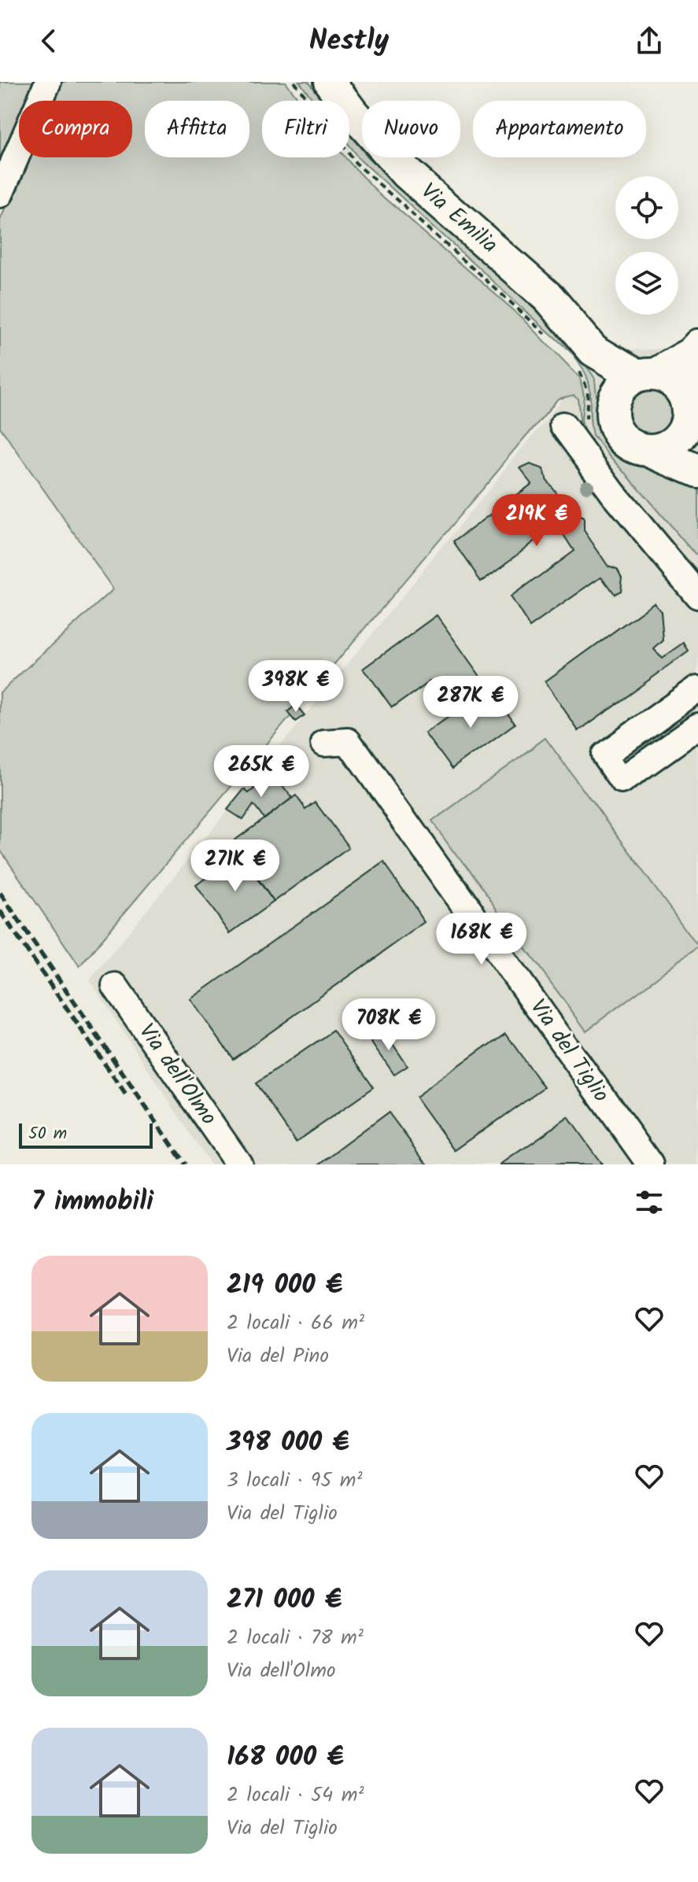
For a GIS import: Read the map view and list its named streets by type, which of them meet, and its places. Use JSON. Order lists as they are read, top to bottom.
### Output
{
  "streets": {
    "main road": ["Via Emilia"],
    "street": ["Via del Tiglio", "Via dell'Olmo"]
  },
  "scale_bar": "50 m",
  "page": {
    "header": "Nestly",
    "chip": [
      "Compra",
      "Affitta",
      "Filtri",
      "Nuovo",
      "Appartamento"
    ],
    "price": [
      "219K €",
      "398K €",
      "287K €",
      "265K €",
      "271K €",
      "168K €",
      "708K €"
    ],
    "scale": "50 m",
    "heading": "7 immobili",
    "list": [
      {
        "name": "219 000 €",
        "note": "2 locali · 66 m² · Via del Pino"
      },
      {
        "name": "398 000 €",
        "note": "3 locali · 95 m² · Via del Tiglio"
      },
      {
        "name": "271 000 €",
        "note": "2 locali · 78 m² · Via dell'Olmo"
      },
      {
        "name": "168 000 €",
        "note": "2 locali · 54 m² · Via del Tiglio"
      }
    ]
  }
}
